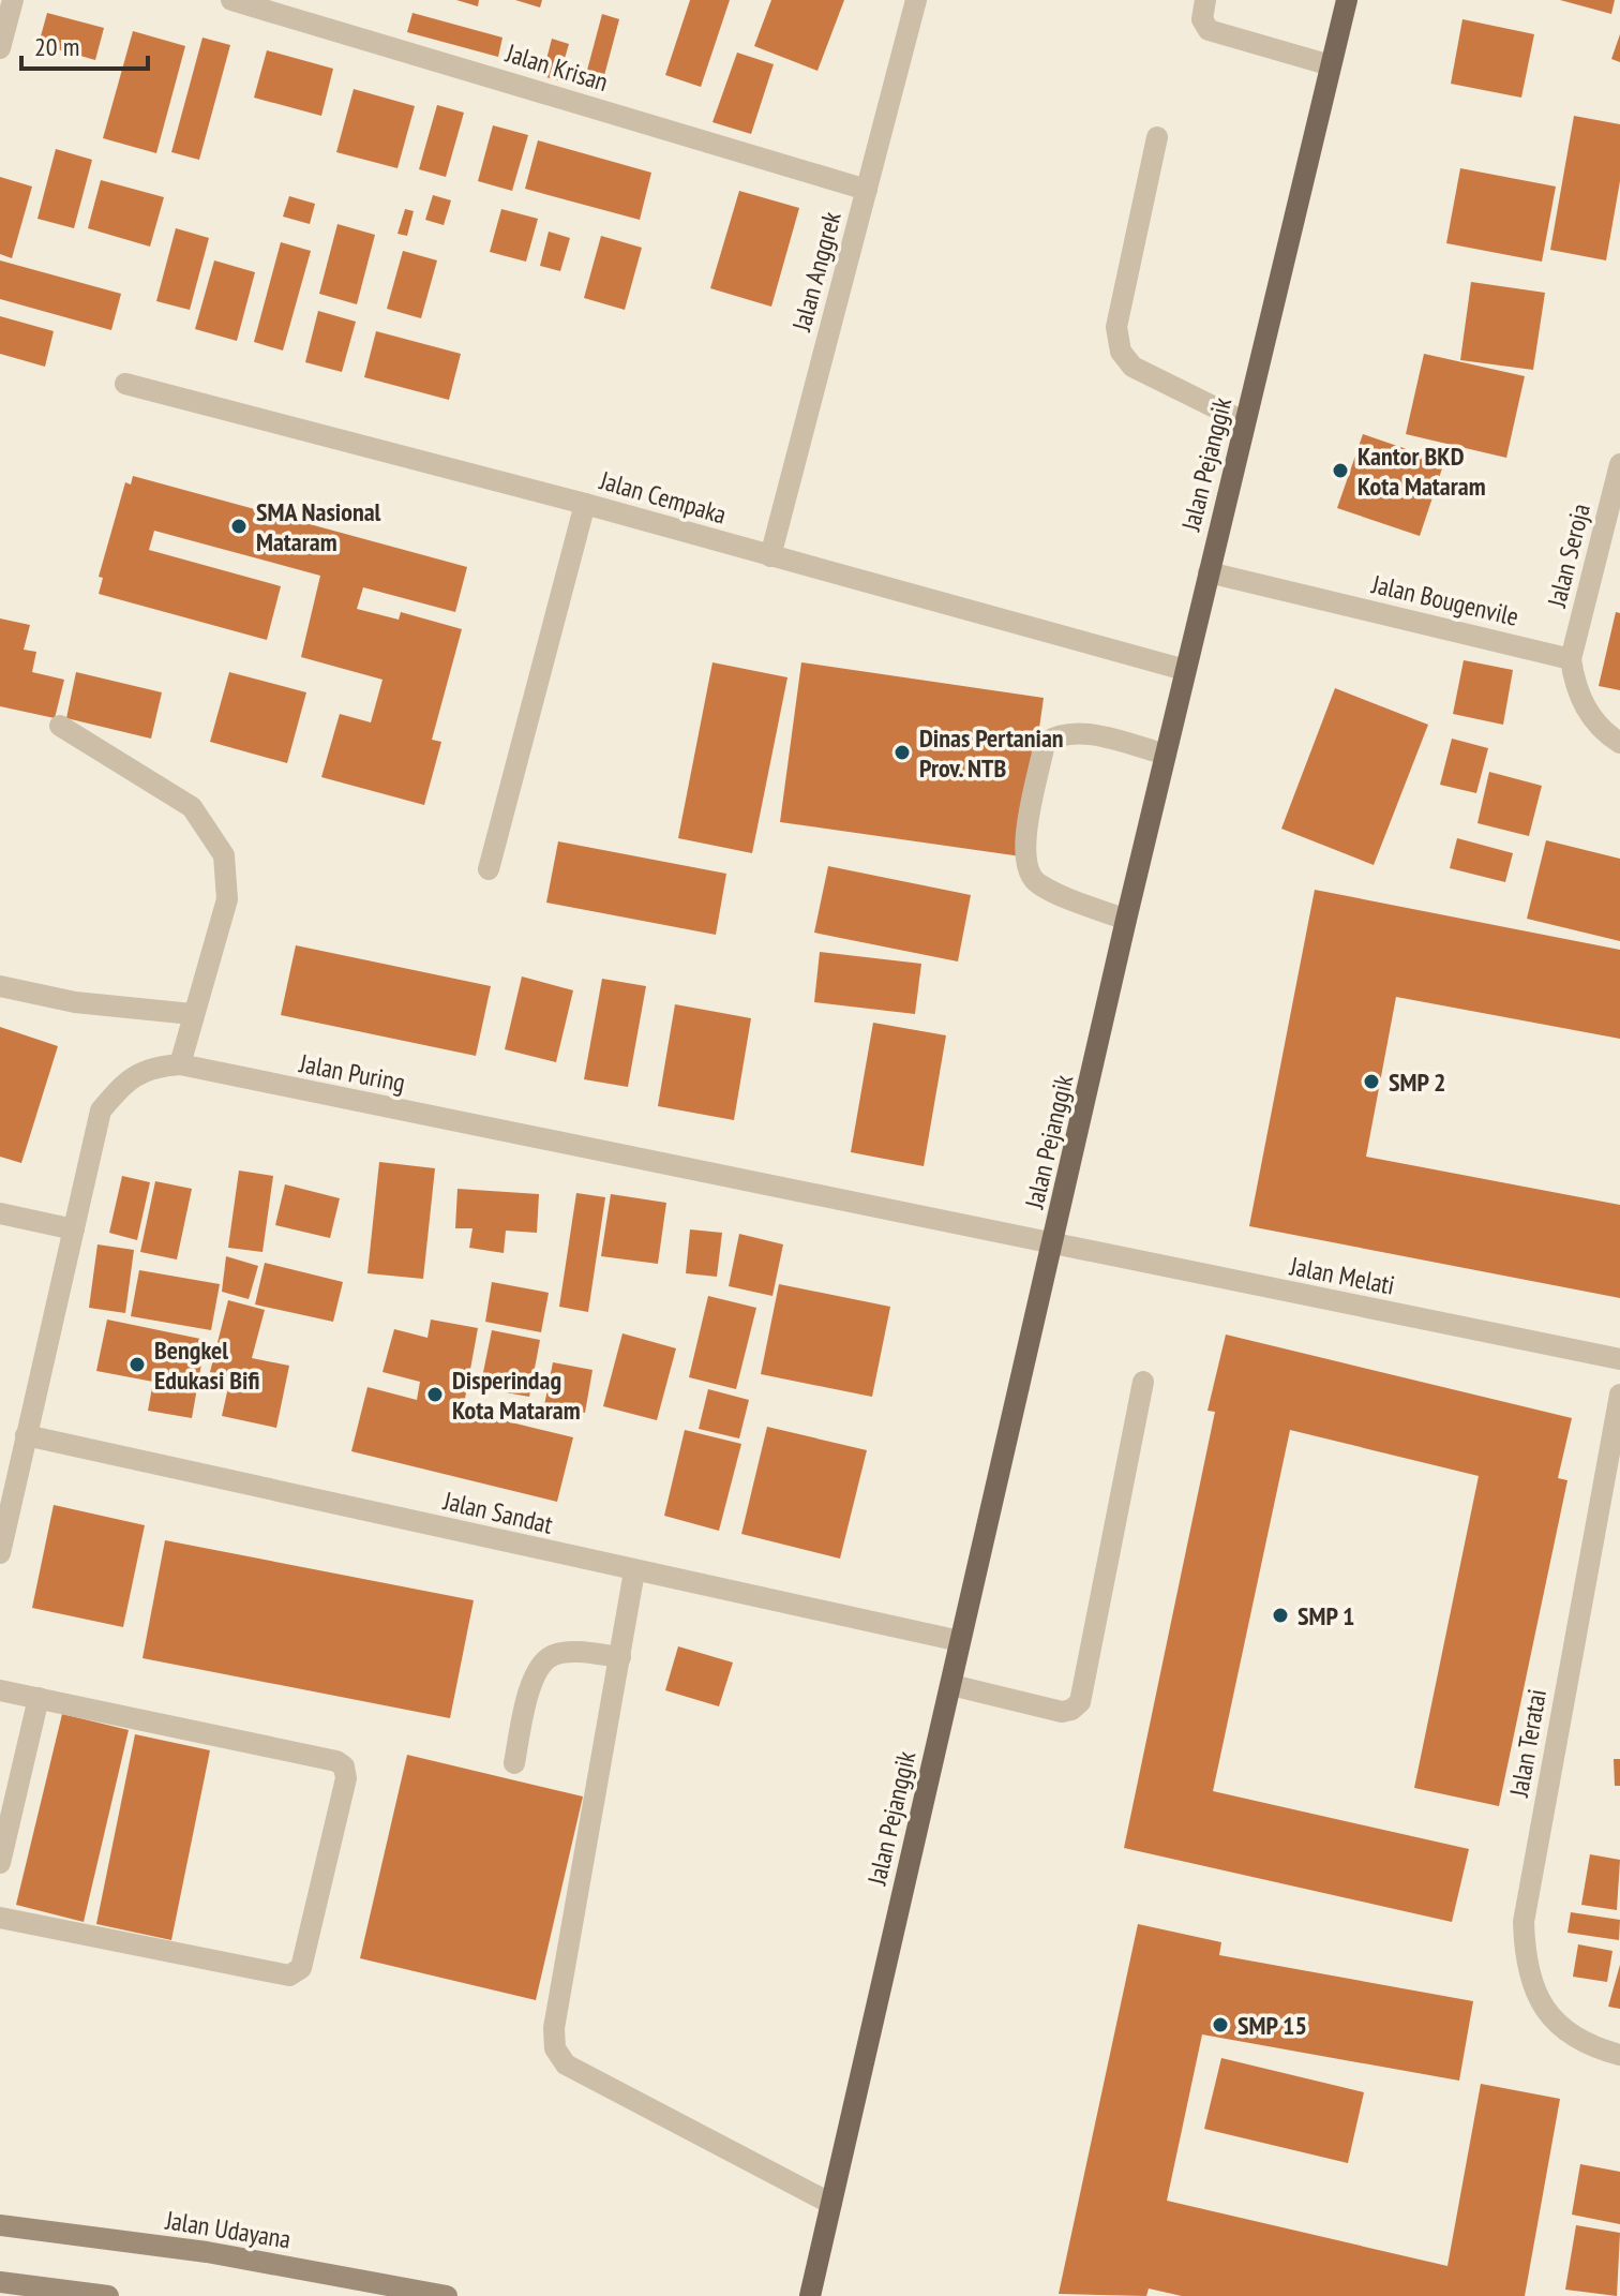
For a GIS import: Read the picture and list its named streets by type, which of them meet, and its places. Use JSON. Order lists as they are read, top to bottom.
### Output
{
  "streets": {
    "main road": ["Jalan Pejanggik", "Jalan Udayana"],
    "street": [
      "Jalan Krisan",
      "Jalan Anggrek",
      "Jalan Cempaka",
      "Jalan Seroja",
      "Jalan Bougenvile",
      "Jalan Puring",
      "Jalan Melati",
      "Jalan Sandat",
      "Jalan Teratai"
    ]
  },
  "crossings": [
    ["Jalan Krisan", "Jalan Anggrek"],
    ["Jalan Anggrek", "Jalan Cempaka"],
    ["Jalan Pejanggik", "Jalan Cempaka"],
    ["Jalan Pejanggik", "Jalan Bougenvile"],
    ["Jalan Pejanggik", "Jalan Puring"],
    ["Jalan Pejanggik", "Jalan Melati"],
    ["Jalan Pejanggik", "Jalan Sandat"],
    ["Jalan Seroja", "Jalan Bougenvile"],
    ["Jalan Puring", "Jalan Melati"],
    ["Jalan Puring", "Jalan Sandat"]
  ],
  "places": [
    "Kantor BKD Kota Mataram",
    "SMA Nasional Mataram",
    "Dinas Pertanian Prov. NTB",
    "SMP 2",
    "Bengkel Edukasi Bifi",
    "Disperindag Kota Mataram",
    "SMP 1",
    "SMP 15"
  ],
  "scale_bar": "20 m"
}
